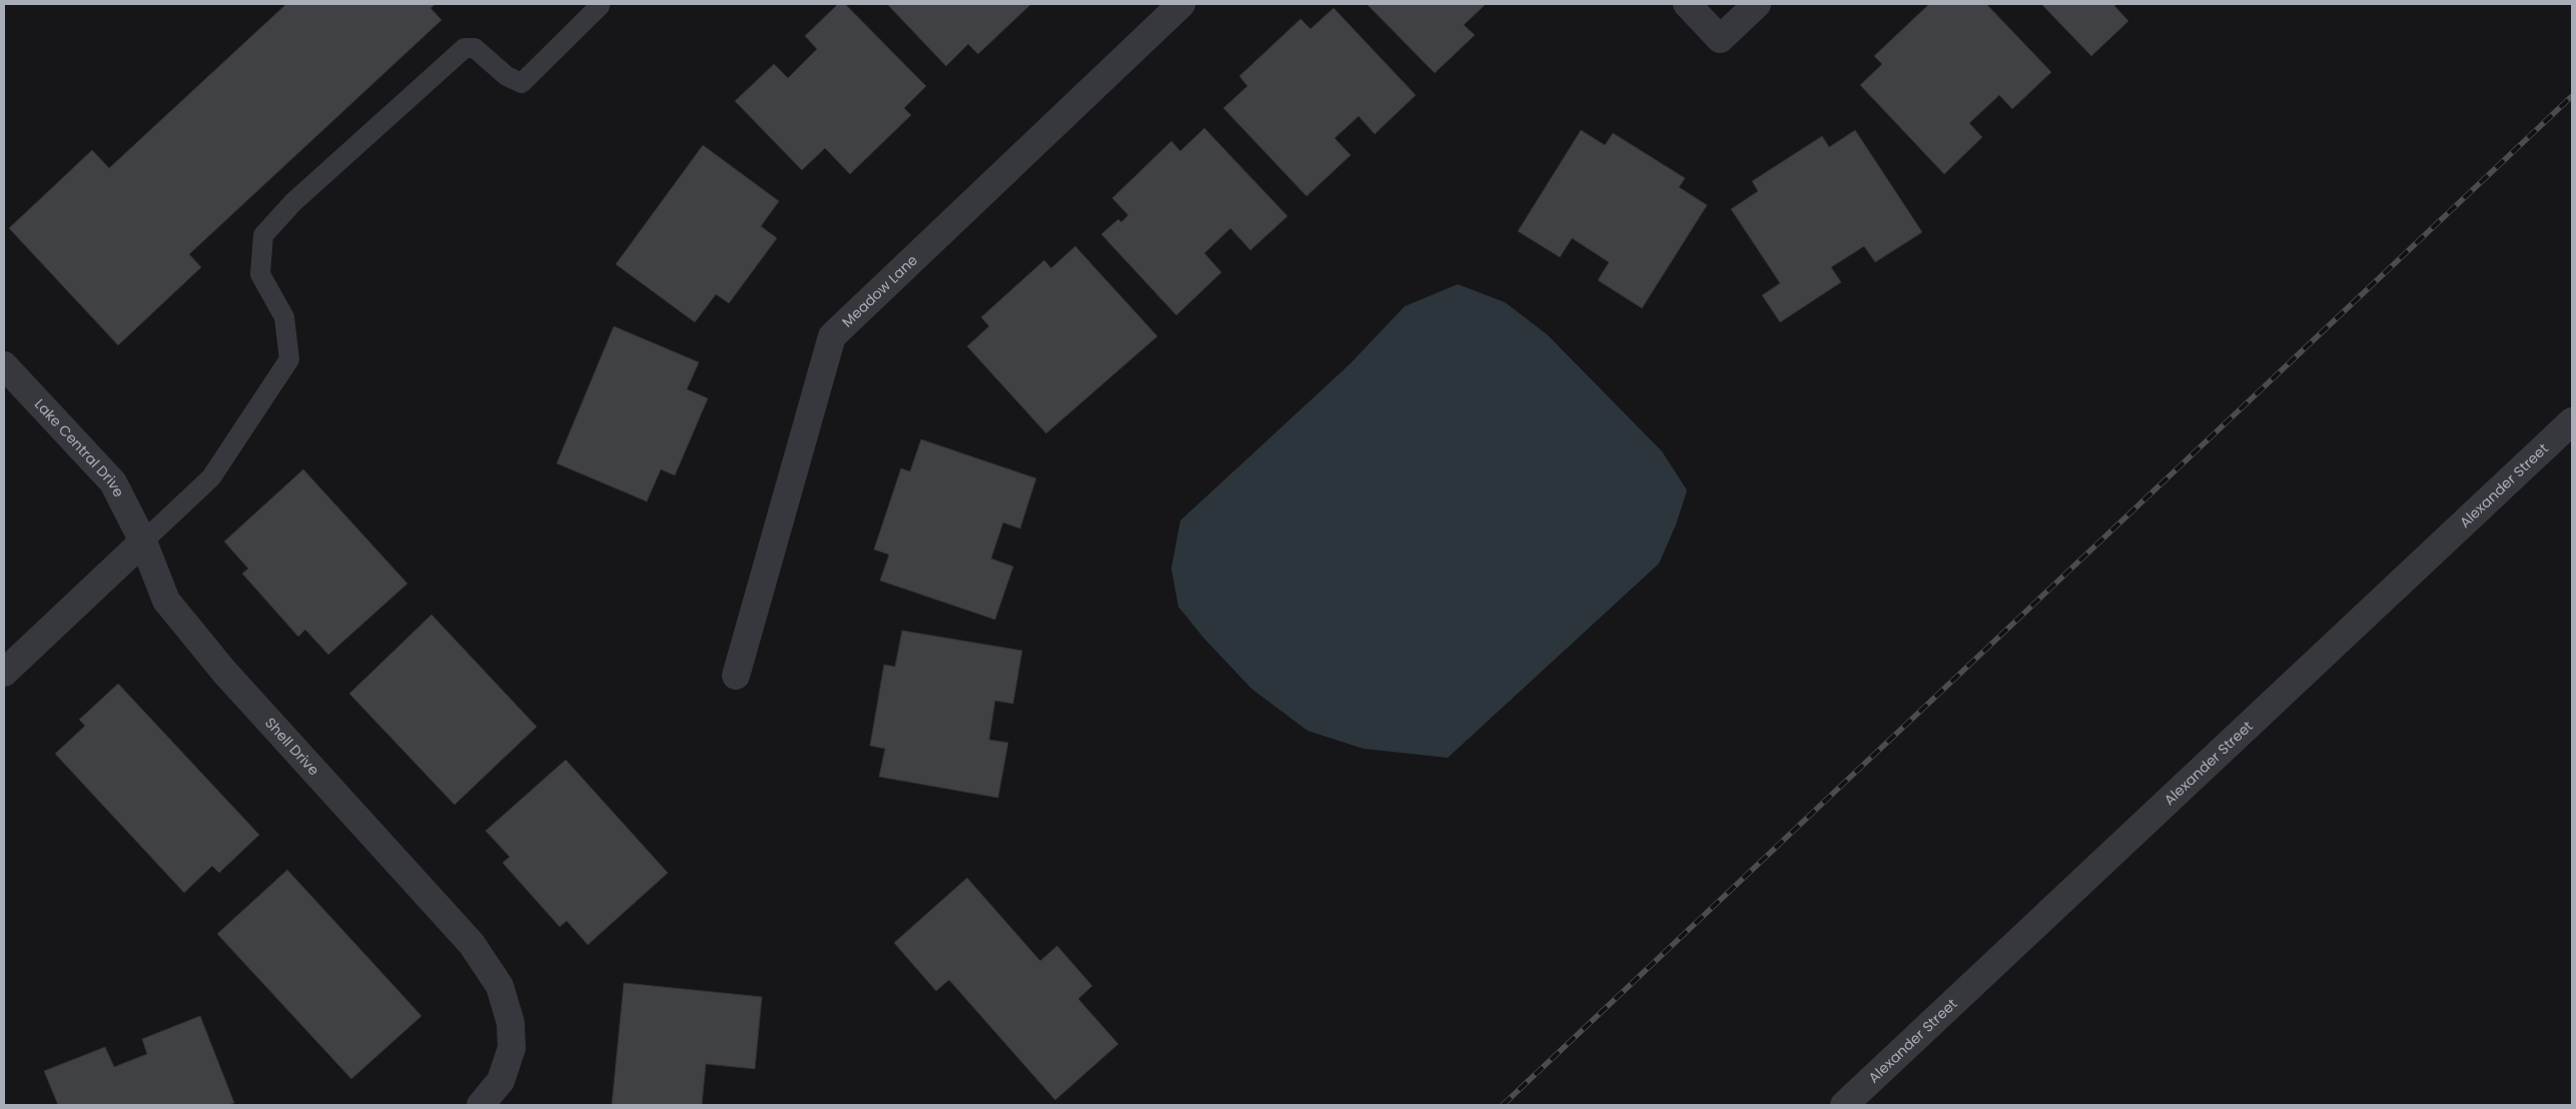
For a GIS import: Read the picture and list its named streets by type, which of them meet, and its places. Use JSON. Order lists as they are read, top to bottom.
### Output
{
  "streets": {
    "street": [
      "Meadow Lane",
      "Lake Central Drive",
      "Alexander Street",
      "Shell Drive"
    ]
  },
  "crossings": [
    ["Lake Central Drive", "Shell Drive"]
  ]
}
